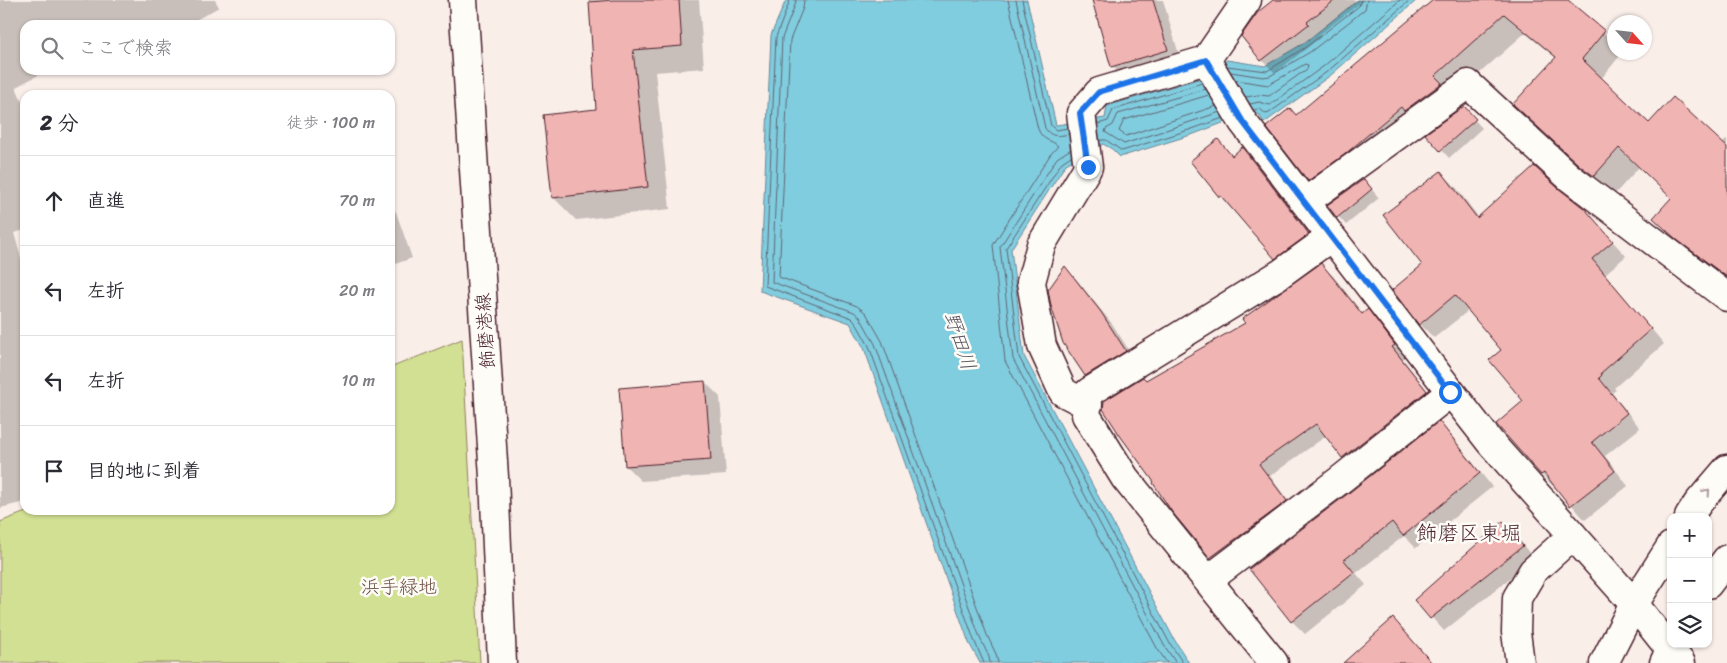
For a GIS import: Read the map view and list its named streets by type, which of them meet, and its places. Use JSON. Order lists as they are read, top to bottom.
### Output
{
  "streets": {
    "main road": ["飾磨港線"]
  },
  "districts": ["飾磨区東堀"],
  "water": ["野田川"],
  "parks": ["浜手緑地"],
  "north": "bottom right",
  "page": {
    "search": "ここで検索",
    "heading": ["2 分", "徒歩 · 100 m"],
    "list": [
      ["直進", "70 m"],
      ["左折", "20 m"],
      ["左折", "10 m"],
      "目的地に到着"
    ],
    "map_buttons": ["+", "−"]
  }
}
